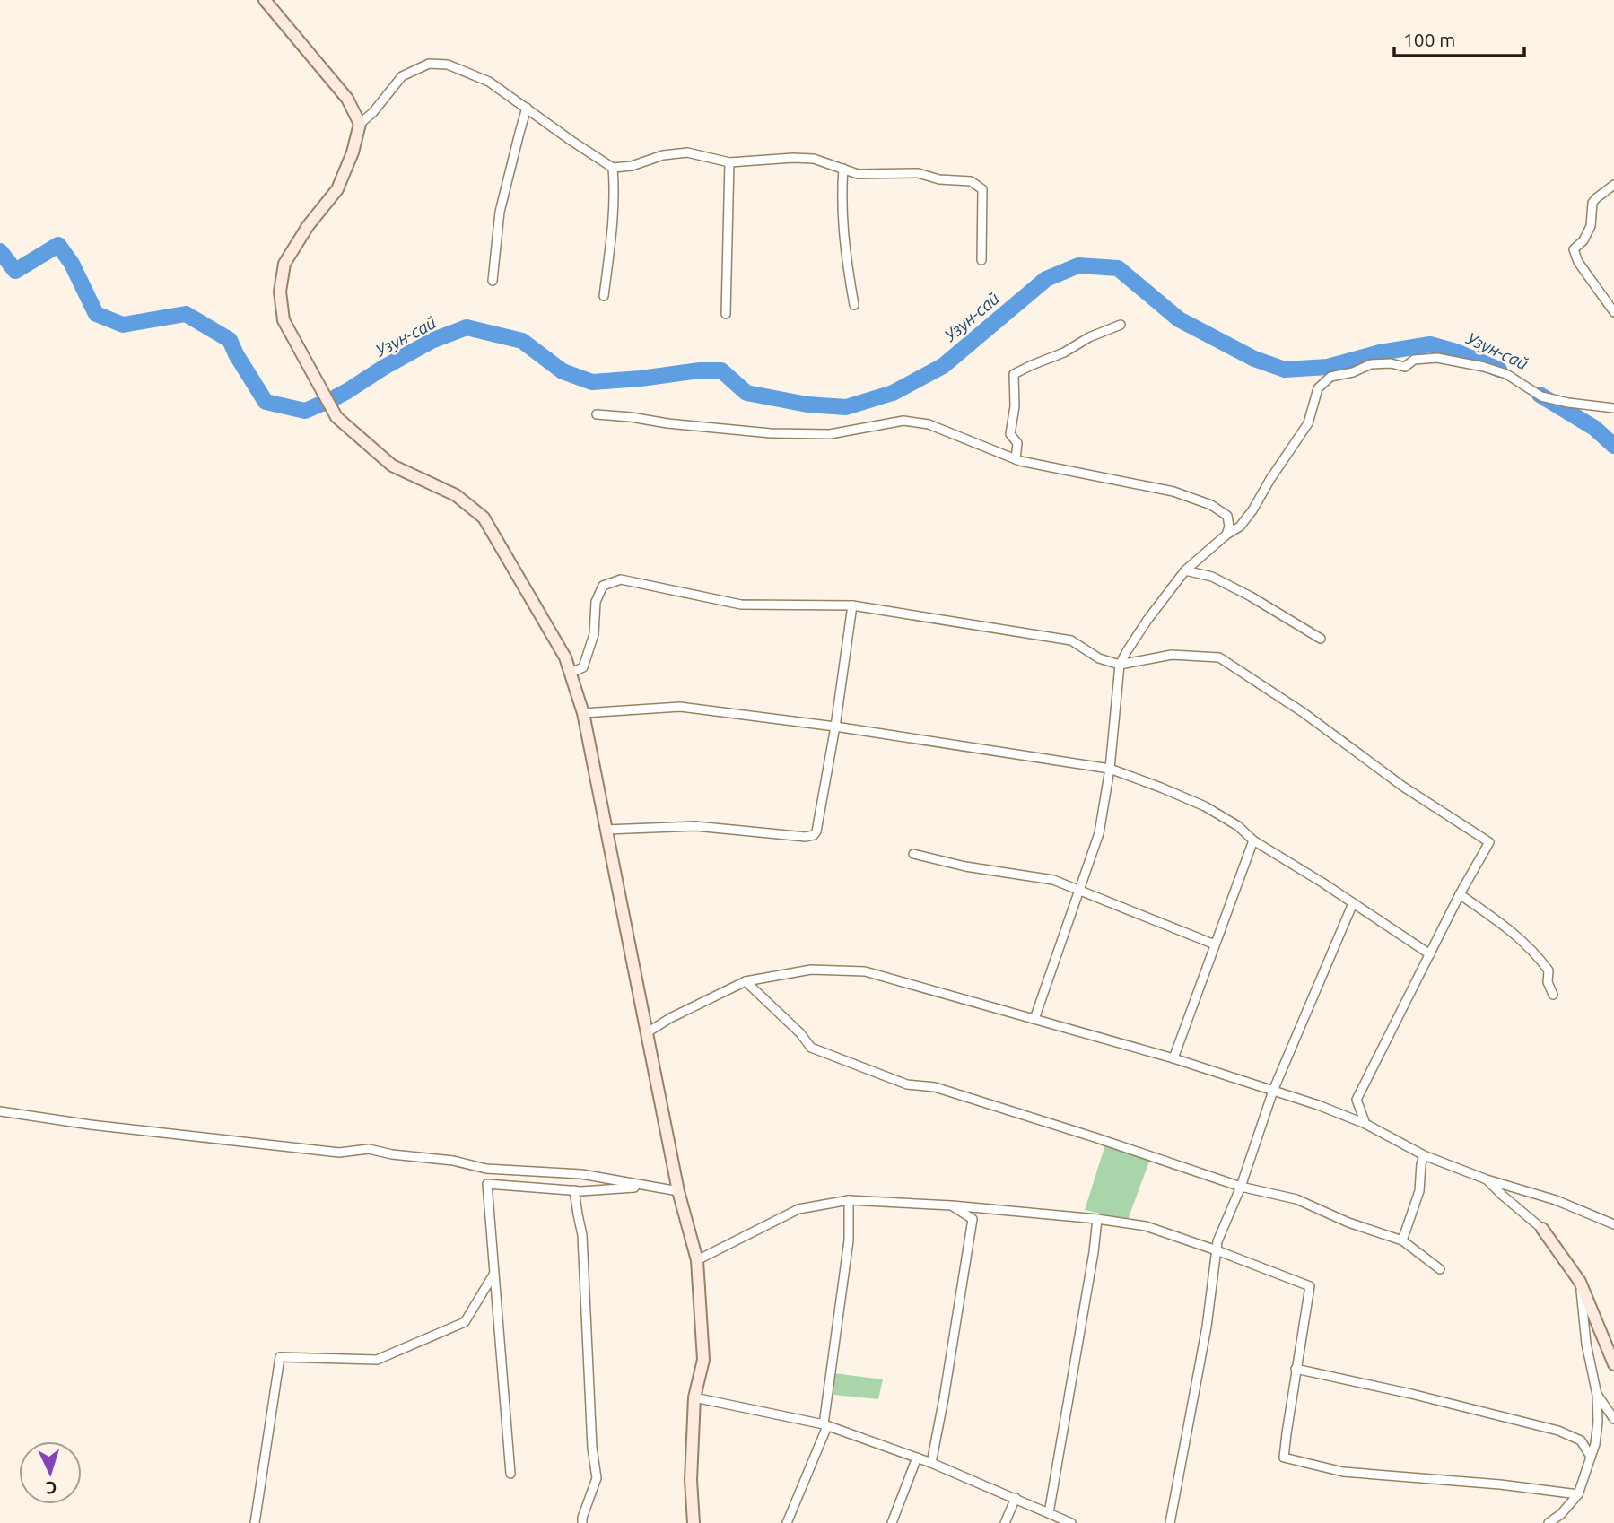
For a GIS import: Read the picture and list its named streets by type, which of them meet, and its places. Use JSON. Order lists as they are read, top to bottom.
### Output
{
  "water": ["Узун-сай"],
  "scale_bar": "100 m",
  "north": "bottom"
}
